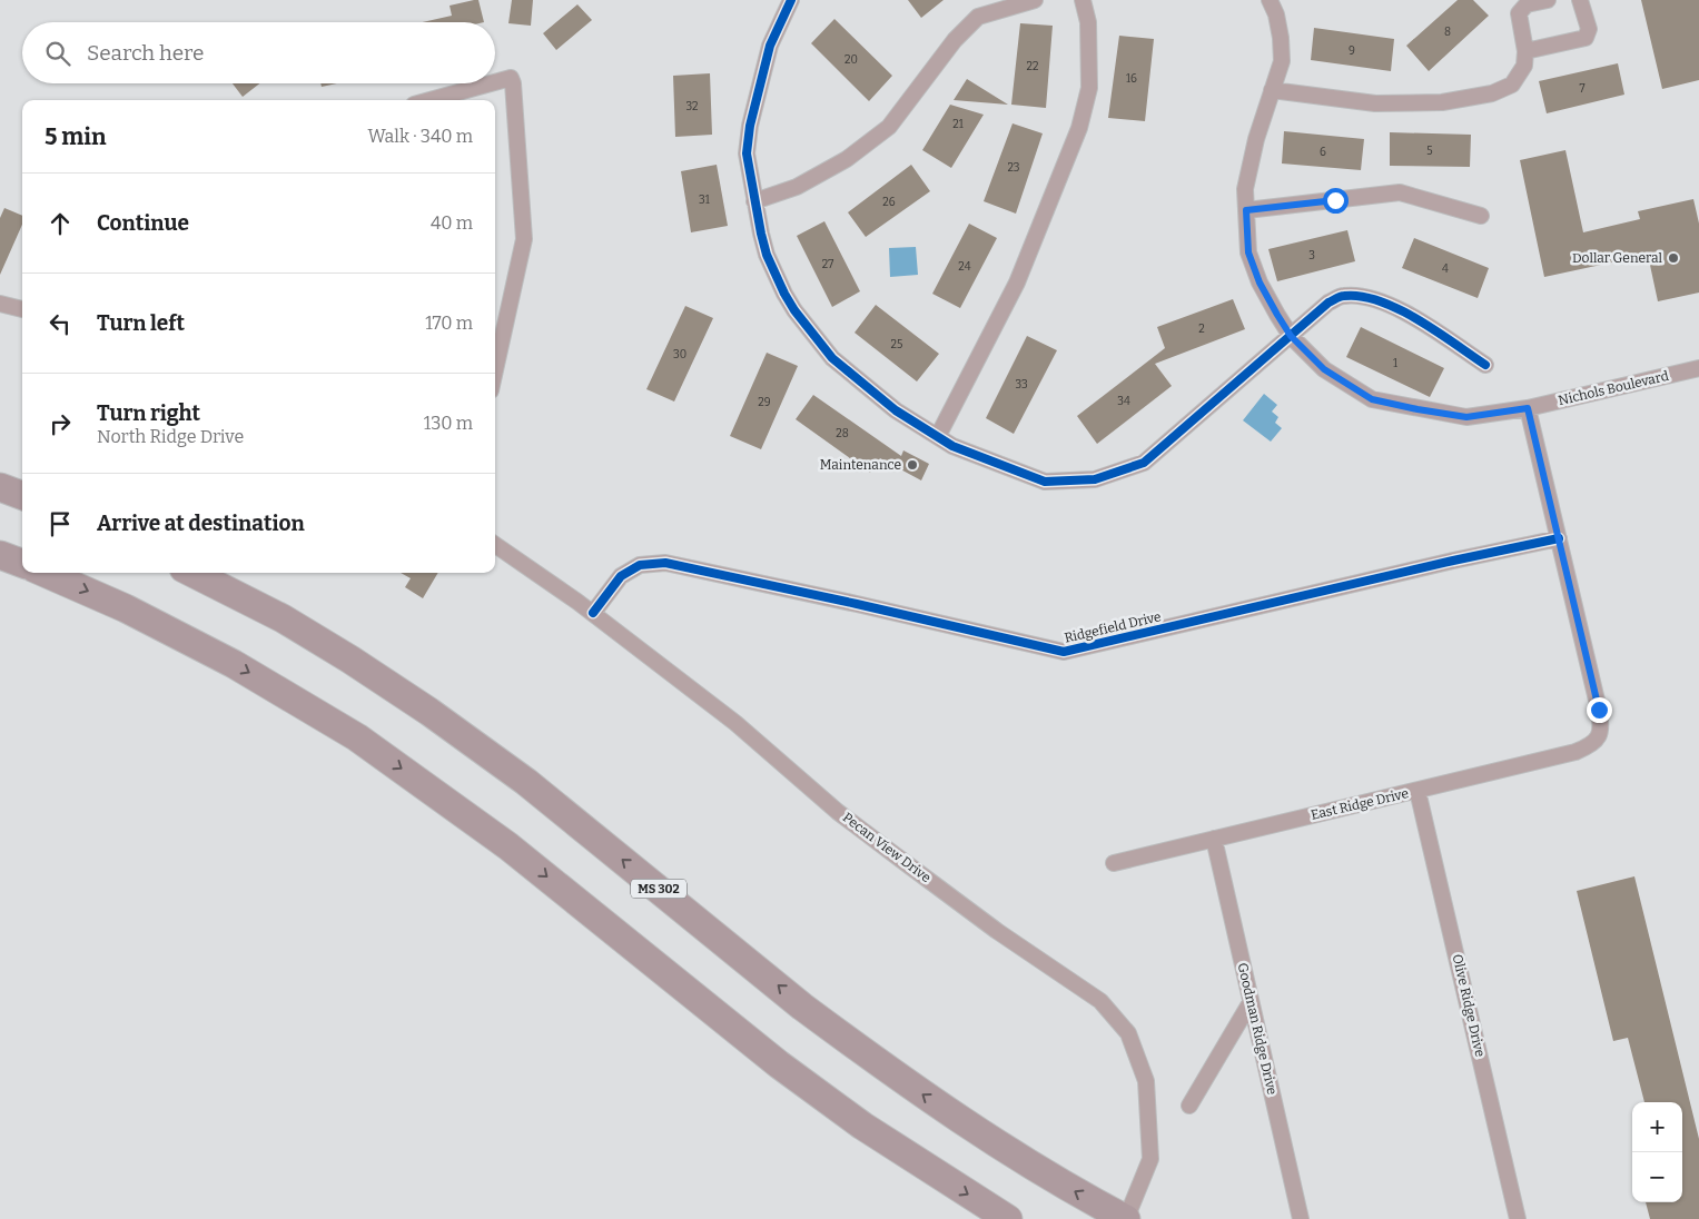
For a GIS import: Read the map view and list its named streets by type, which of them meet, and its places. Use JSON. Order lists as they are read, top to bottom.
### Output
{
  "streets": {
    "highway": ["MS 302"],
    "street": [
      "Nichols Boulevard",
      "Ridgefield Drive",
      "East Ridge Drive",
      "Pecan View Drive",
      "Olive Ridge Drive",
      "Goodman Ridge Drive"
    ]
  },
  "crossings": [
    ["Ridgefield Drive", "East Ridge Drive"],
    ["Ridgefield Drive", "Pecan View Drive"],
    ["East Ridge Drive", "Olive Ridge Drive"],
    ["East Ridge Drive", "Goodman Ridge Drive"],
    ["Pecan View Drive", "MS 302"]
  ],
  "places": ["Dollar General", "Maintenance"],
  "house_numbers": [
    "8",
    "9",
    "20",
    "22",
    "16",
    "7",
    "32",
    "21",
    "5",
    "6",
    "23",
    "31",
    "26",
    "3",
    "27",
    "24",
    "4",
    "2",
    "25",
    "30",
    "1",
    "33",
    "34",
    "29",
    "28"
  ],
  "page": {
    "search": "Search here",
    "heading": ["5 min", "Walk · 340 m"],
    "list": [
      ["Continue", "40 m"],
      ["Turn left", "170 m"],
      ["Turn right", "North Ridge Drive", "130 m"],
      "Arrive at destination"
    ],
    "map_buttons": ["+", "−"]
  }
}
